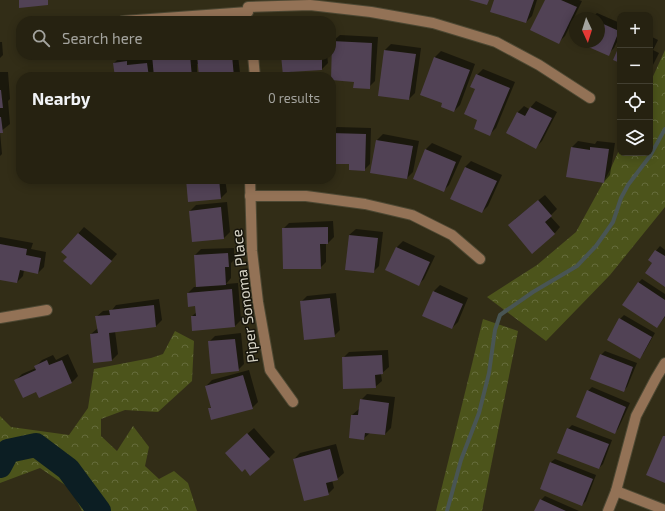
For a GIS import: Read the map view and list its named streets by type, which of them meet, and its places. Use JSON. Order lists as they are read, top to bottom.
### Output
{
  "streets": {
    "street": ["Piper Sonoma Place"]
  },
  "north": "bottom",
  "page": {
    "map_buttons": ["+", "−"],
    "search": "Search here",
    "heading": ["Nearby", "0 results"]
  }
}
